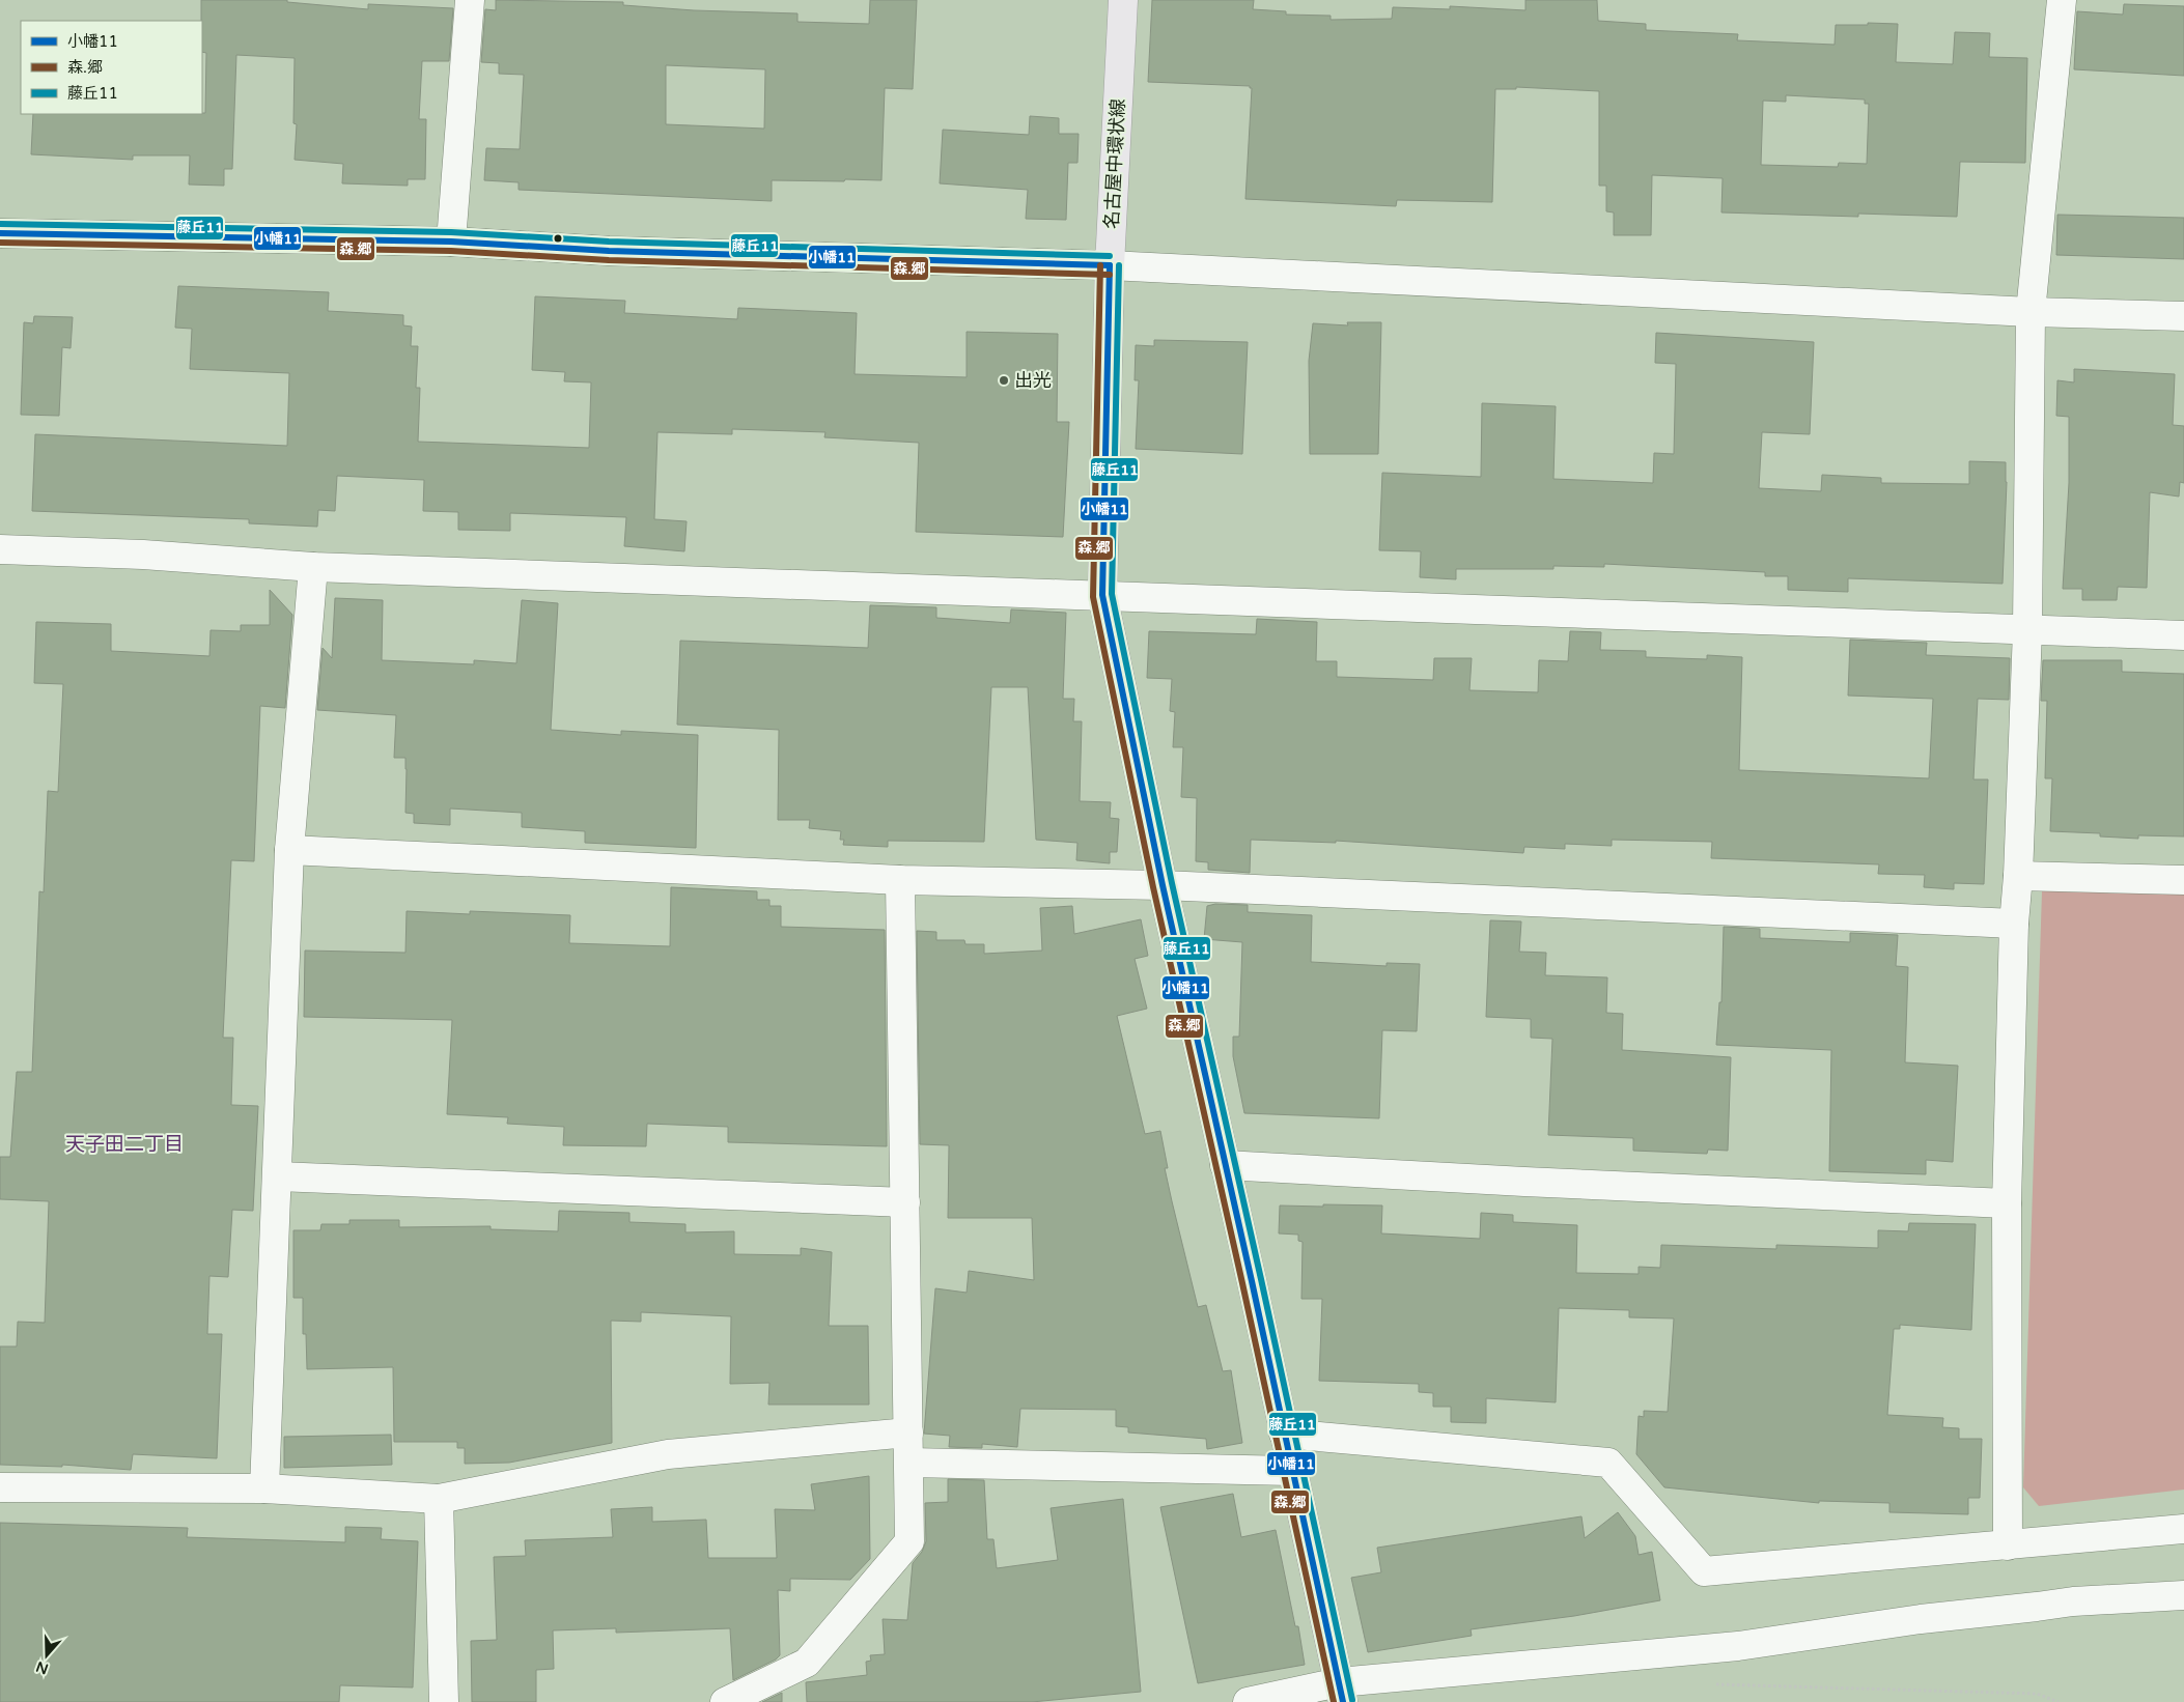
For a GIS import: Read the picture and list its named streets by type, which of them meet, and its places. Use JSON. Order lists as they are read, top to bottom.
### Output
{
  "streets": {
    "main road": ["名古屋中環状線"]
  },
  "districts": ["天子田二丁目"],
  "places": ["出光"],
  "lines": ["transit line 藤丘11", "transit line 小幡11", "transit line 森.郷"],
  "legend": ["小幡11", "森.郷", "藤丘11"],
  "north": "bottom"
}
